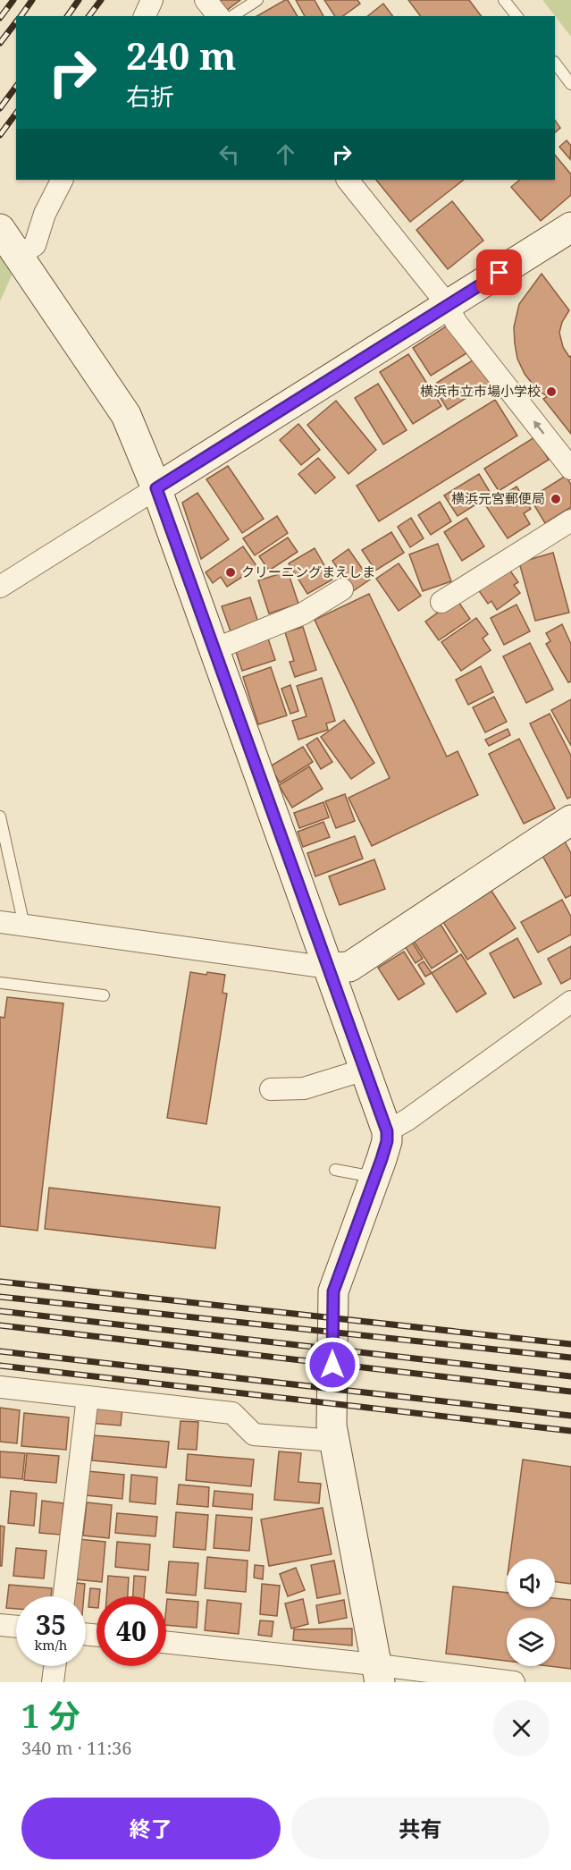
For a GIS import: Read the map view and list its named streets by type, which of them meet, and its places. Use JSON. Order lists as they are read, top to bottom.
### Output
{
  "places": ["横浜市立市場小学校", "横浜元宮郵便局", "クリーニングまえしま"],
  "page": {
    "turn": ["240 m", "右折"],
    "speed": "35 km/h",
    "limit": "40",
    "heading": ["1 分", "340 m · 11:36"],
    "buttons": ["終了", "共有"]
  }
}
